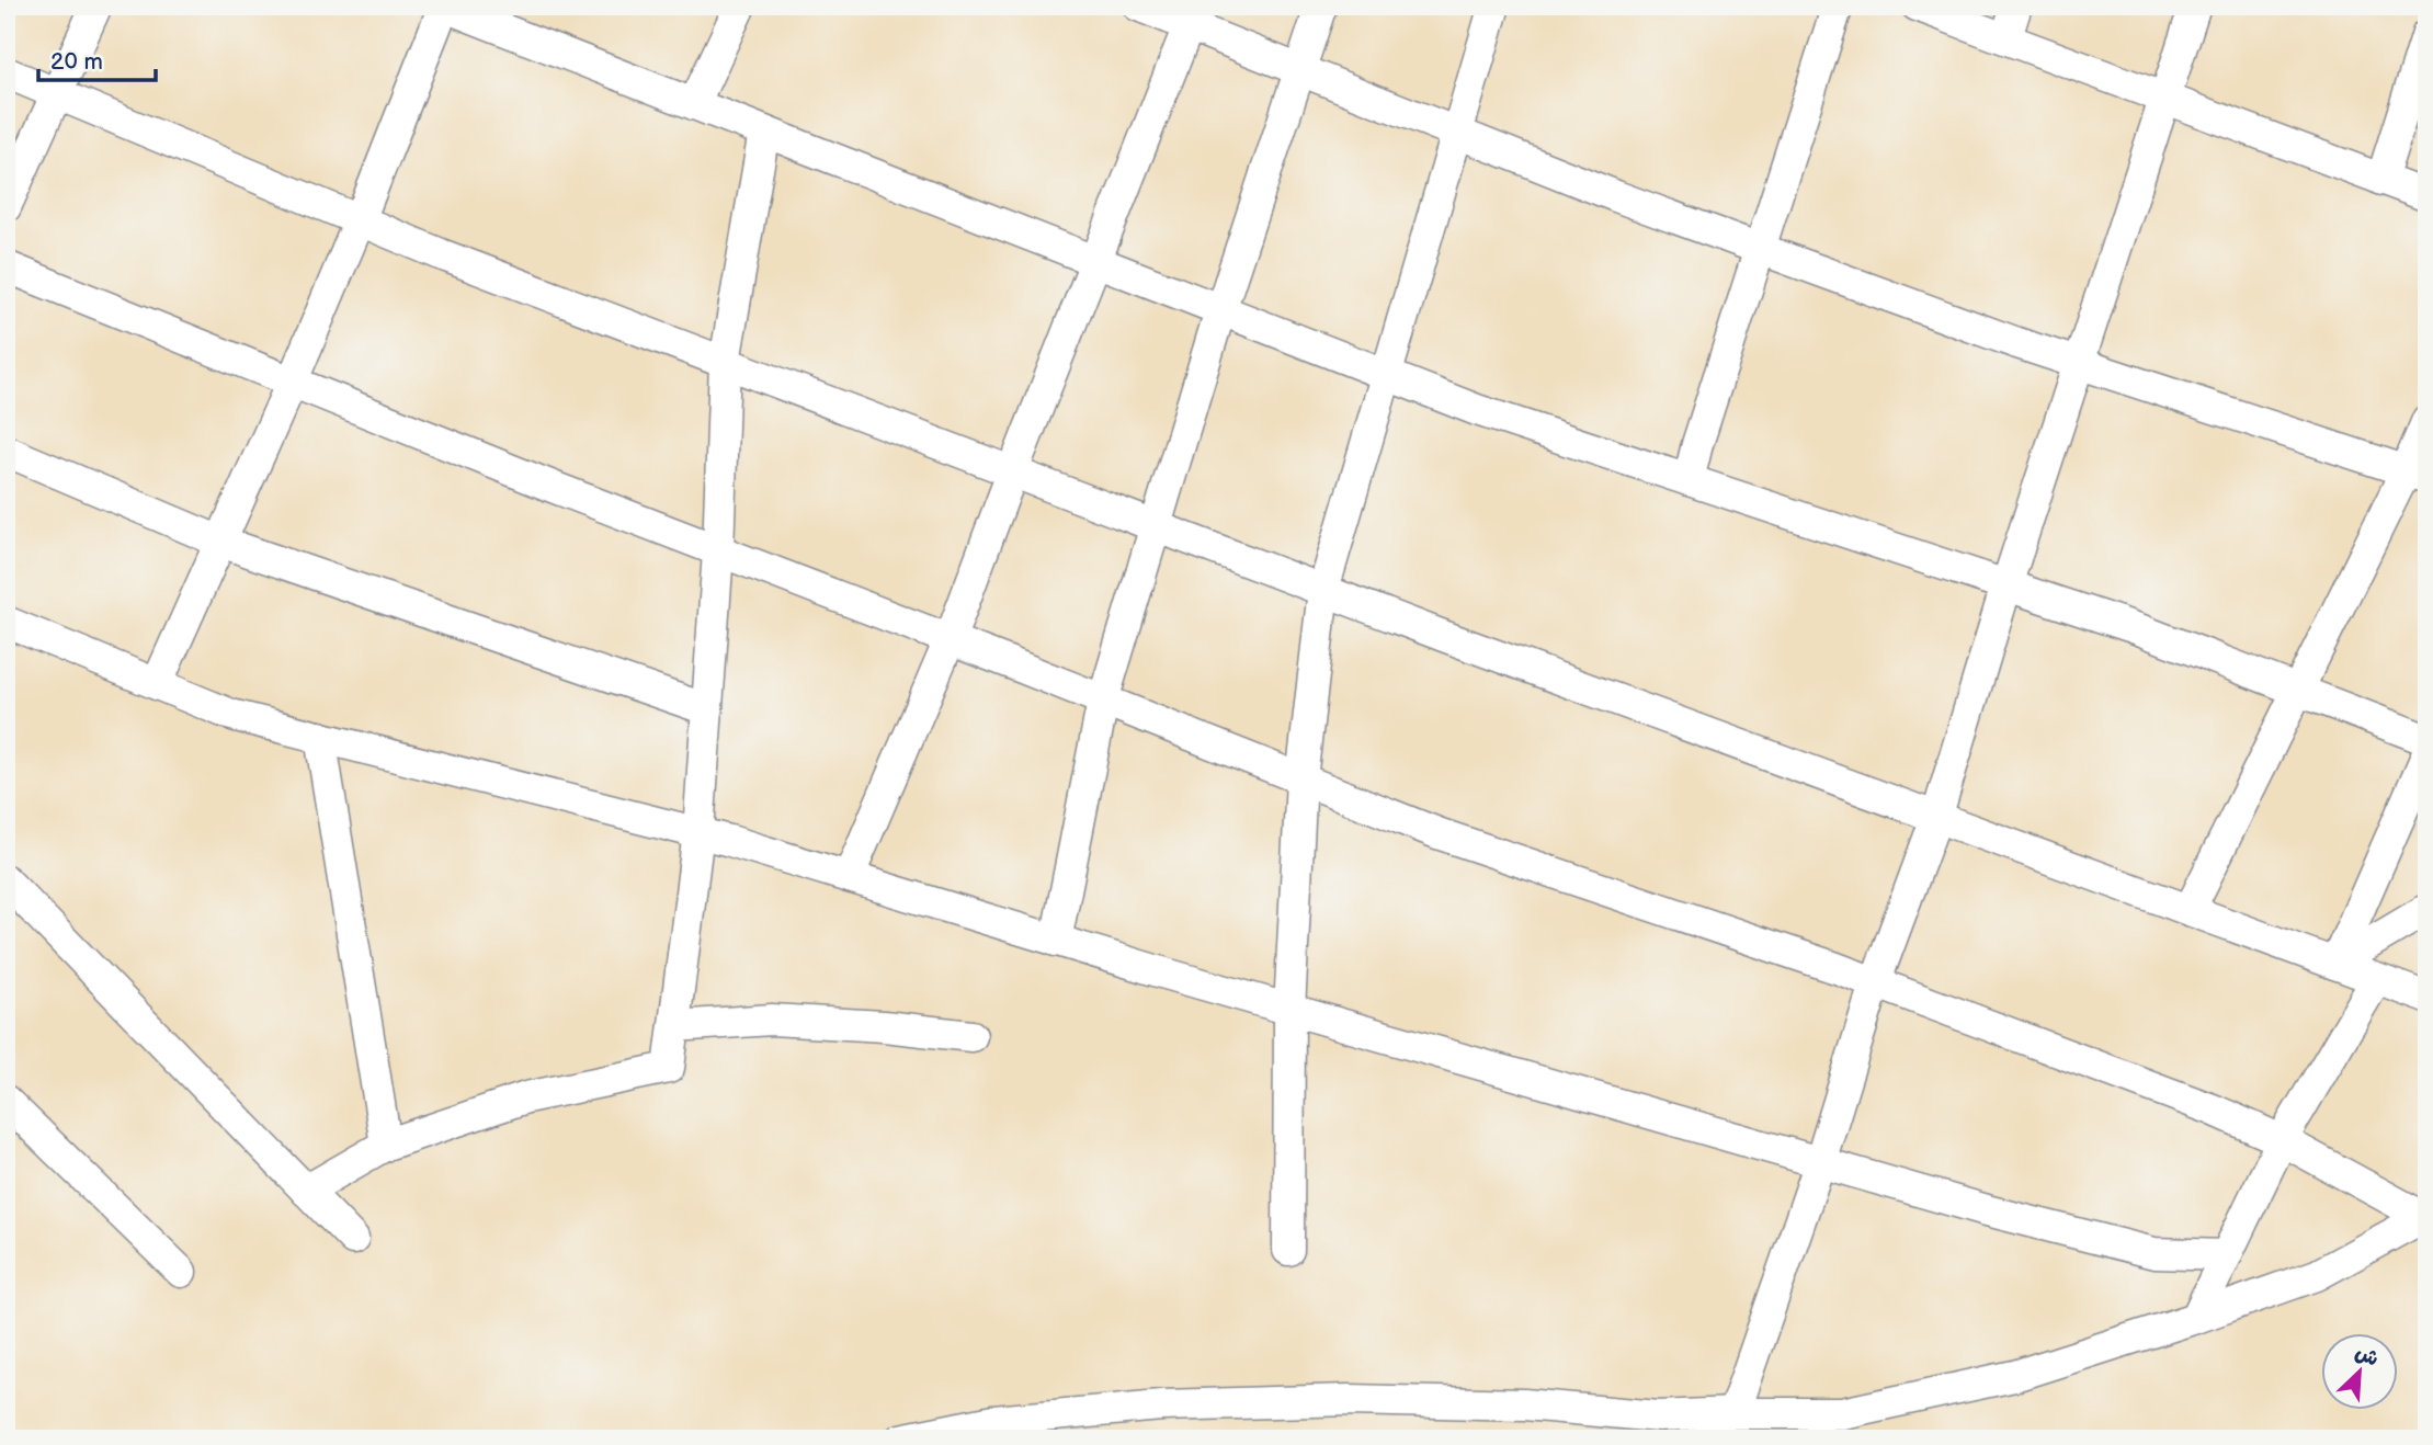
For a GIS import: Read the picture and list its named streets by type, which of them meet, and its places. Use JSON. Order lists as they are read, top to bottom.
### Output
{
  "scale_bar": "20 m",
  "north": "top right"
}
